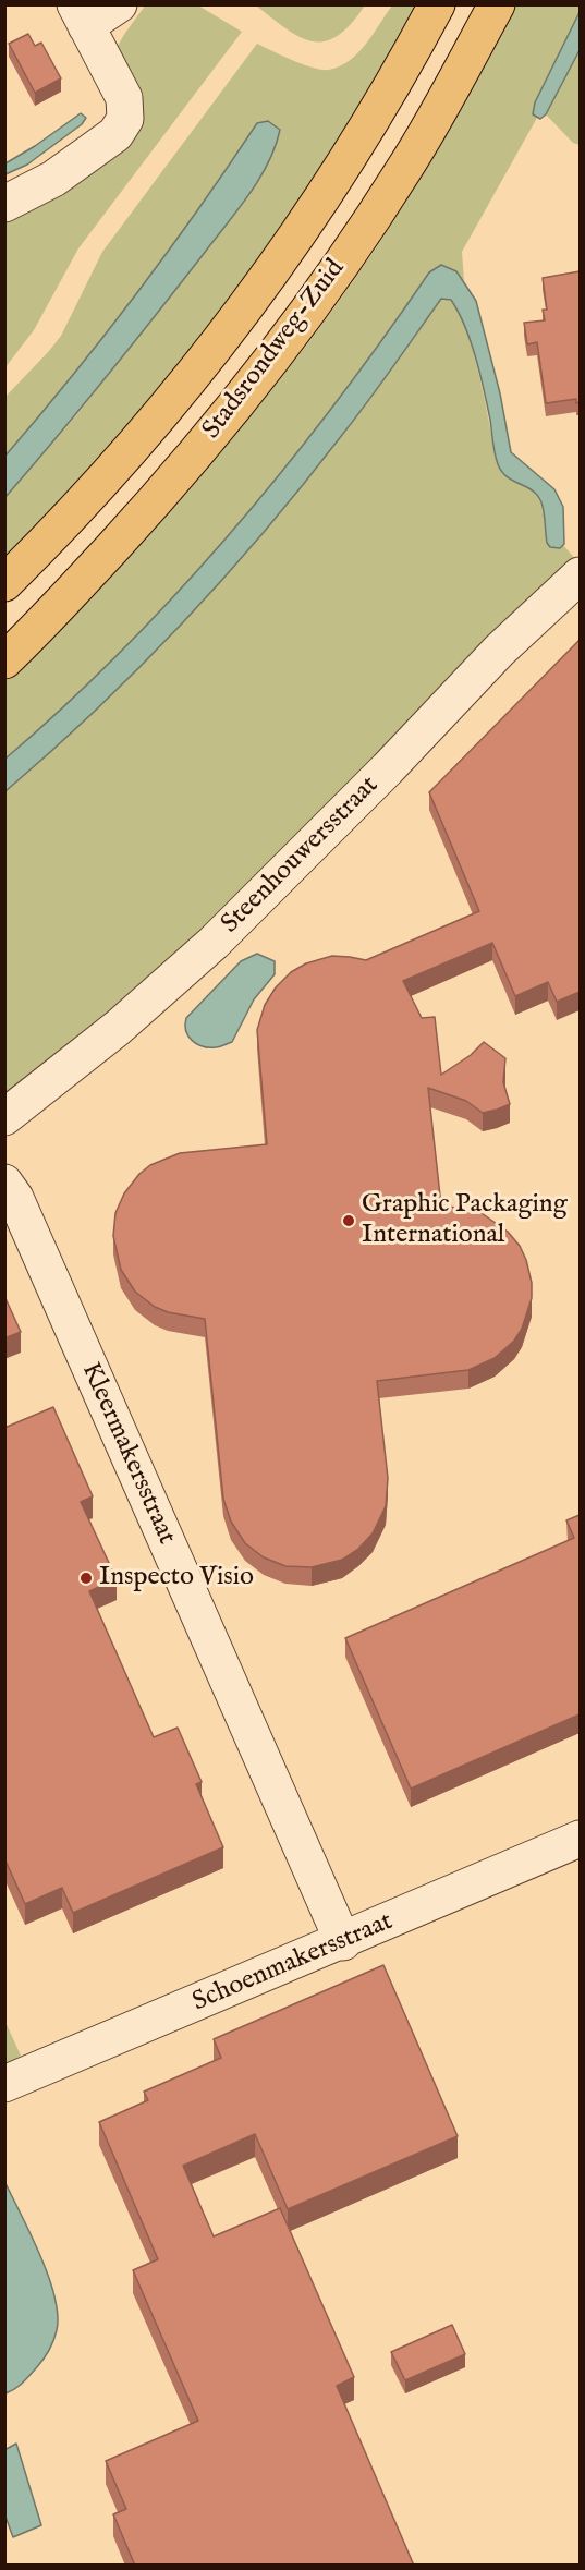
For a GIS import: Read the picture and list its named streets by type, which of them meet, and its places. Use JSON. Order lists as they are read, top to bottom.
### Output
{
  "streets": {
    "main road": ["Stadsrondweg-Zuid"],
    "street": ["Steenhouwersstraat", "Kleermakersstraat", "Schoenmakersstraat"]
  },
  "crossings": [
    ["Kleermakersstraat", "Schoenmakersstraat"]
  ],
  "places": ["Graphic Packaging International", "Inspecto Visio"]
}
